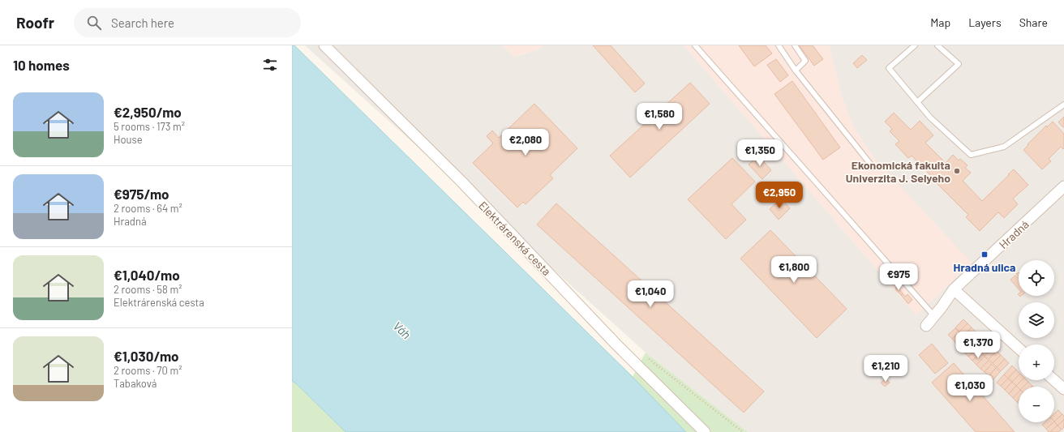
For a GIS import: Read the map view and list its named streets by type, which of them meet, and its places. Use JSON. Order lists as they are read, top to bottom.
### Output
{
  "streets": {
    "street": ["Hradná", "Elektrárenská cesta"]
  },
  "water": ["Váh"],
  "places": {
    "other": ["Ekonomická fakulta Univerzita J. Selyeho"],
    "transit": ["Hradná ulica"]
  },
  "page": {
    "header": "Roofr",
    "search": "Search here",
    "nav": ["Map", "Layers", "Share"],
    "heading": "10 homes",
    "list": [
      {
        "name": "€2,950/mo",
        "note": "5 rooms · 173 m² · House"
      },
      {
        "name": "€975/mo",
        "note": "2 rooms · 64 m² · Hradná"
      },
      {
        "name": "€1,040/mo",
        "note": "2 rooms · 58 m² · Elektrárenská cesta"
      },
      {
        "name": "€1,030/mo",
        "note": "2 rooms · 70 m² · Tabaková"
      }
    ],
    "price": [
      "€1,580",
      "€2,080",
      "€1,350",
      "€2,950",
      "€1,800",
      "€975",
      "€1,040",
      "€1,370",
      "€1,210",
      "€1,030"
    ],
    "map_buttons": ["+", "−"]
  }
}
